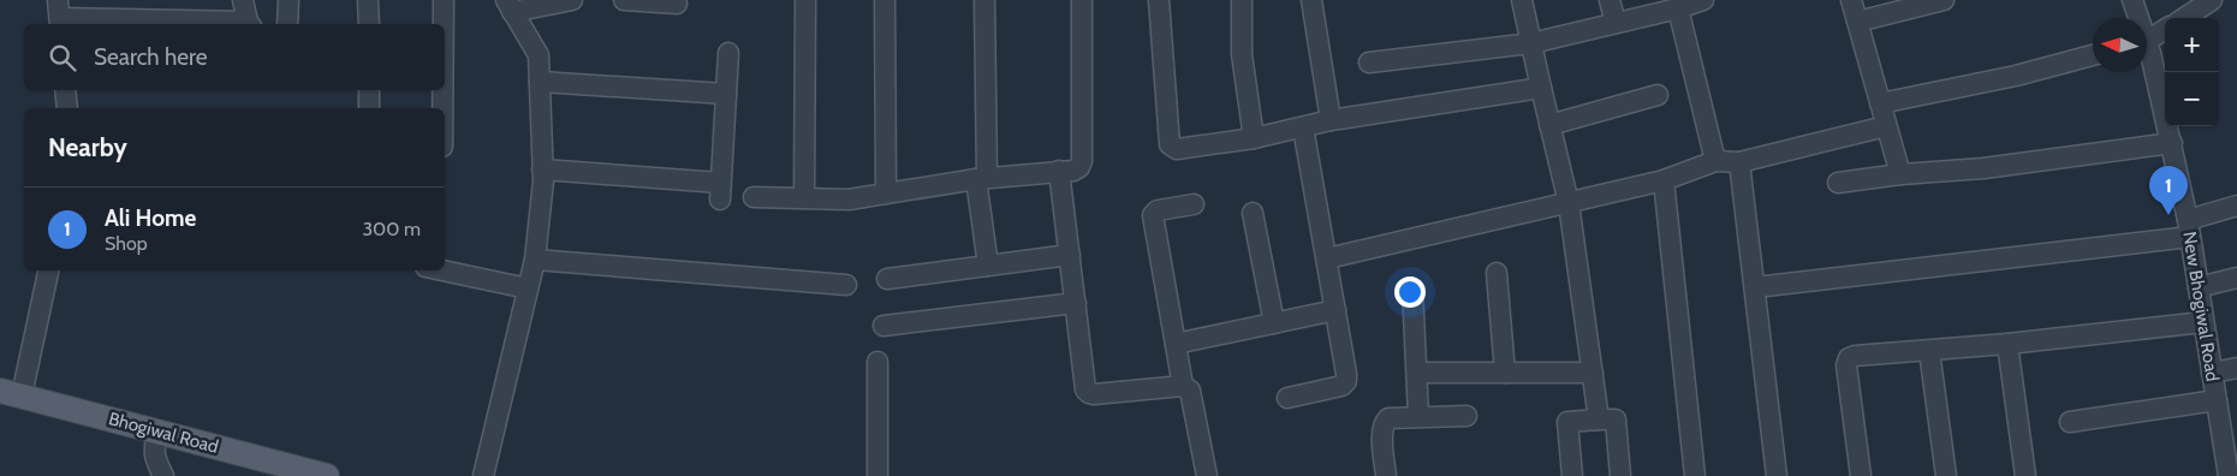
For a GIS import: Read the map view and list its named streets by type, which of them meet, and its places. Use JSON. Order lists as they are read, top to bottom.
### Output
{
  "streets": {
    "main road": ["Bhogiwal Road"],
    "street": ["New Bhogiwal Road"]
  },
  "north": "left",
  "page": {
    "map_buttons": ["+", "−"],
    "search": "Search here",
    "heading": "Nearby",
    "pins": "1",
    "list": [
      {
        "mark": "1",
        "name": "Ali Home",
        "note": "Shop",
        "value": "300 m"
      }
    ]
  }
}
